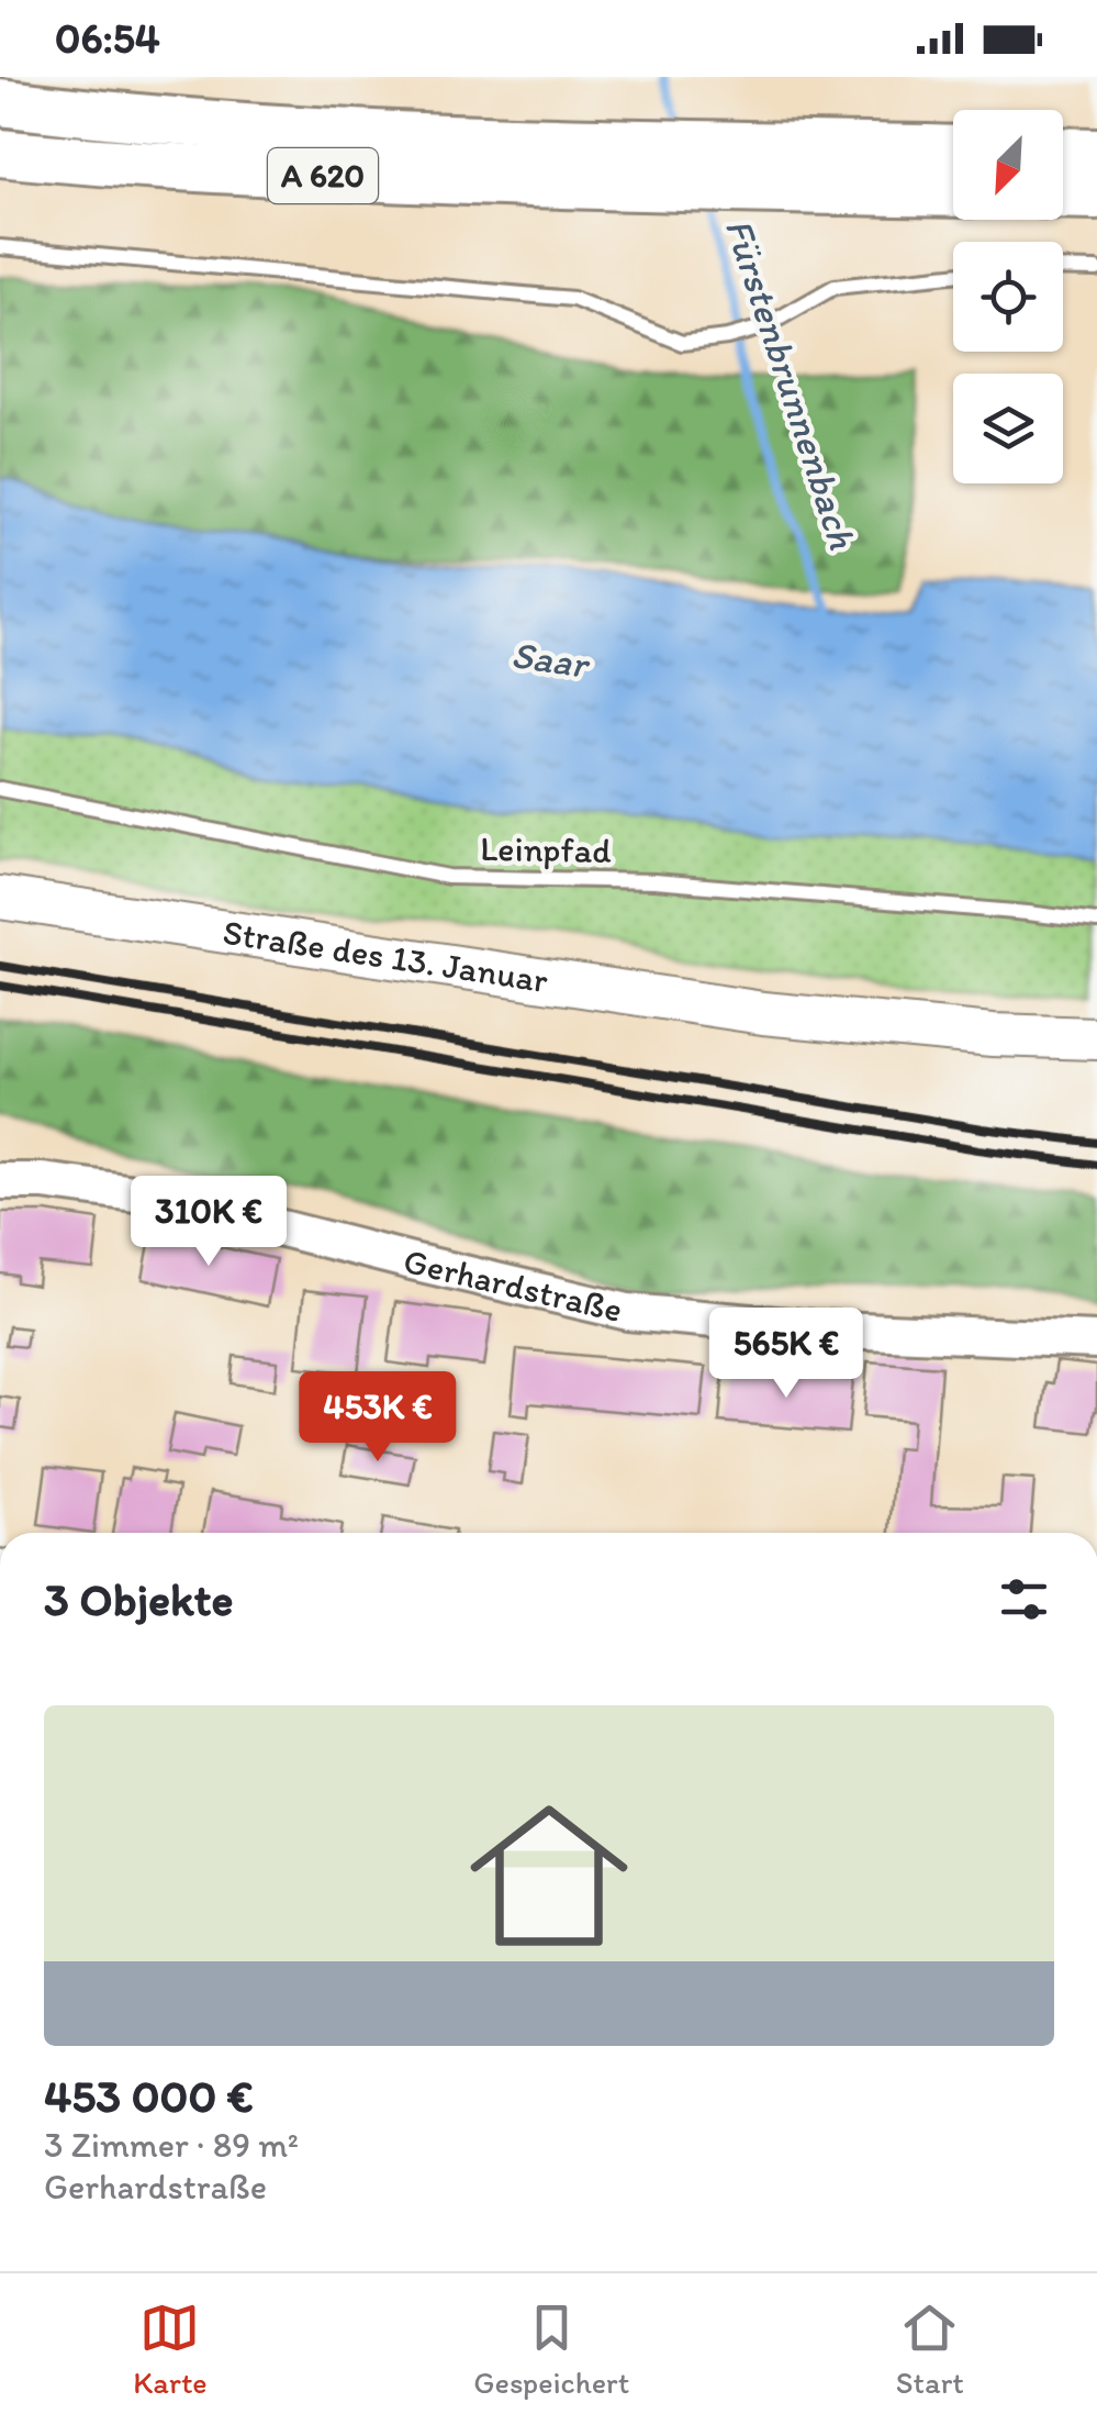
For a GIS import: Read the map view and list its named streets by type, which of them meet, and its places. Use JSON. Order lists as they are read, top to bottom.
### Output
{
  "streets": {
    "highway": ["A 620"],
    "main road": ["Straße des 13. Januar"],
    "street": ["Gerhardstraße"],
    "lane": ["Leinpfad"]
  },
  "water": ["Fürstenbrunnenbach", "Saar"],
  "north": "bottom left",
  "page": {
    "status": "06:54",
    "price": ["310K €", "565K €", "453K €"],
    "heading": "3 Objekte",
    "list": [
      {
        "name": "453 000 €",
        "note": "3 Zimmer · 89 m² · Gerhardstraße"
      }
    ],
    "tabs": ["Karte", "Gespeichert", "Start"]
  }
}
